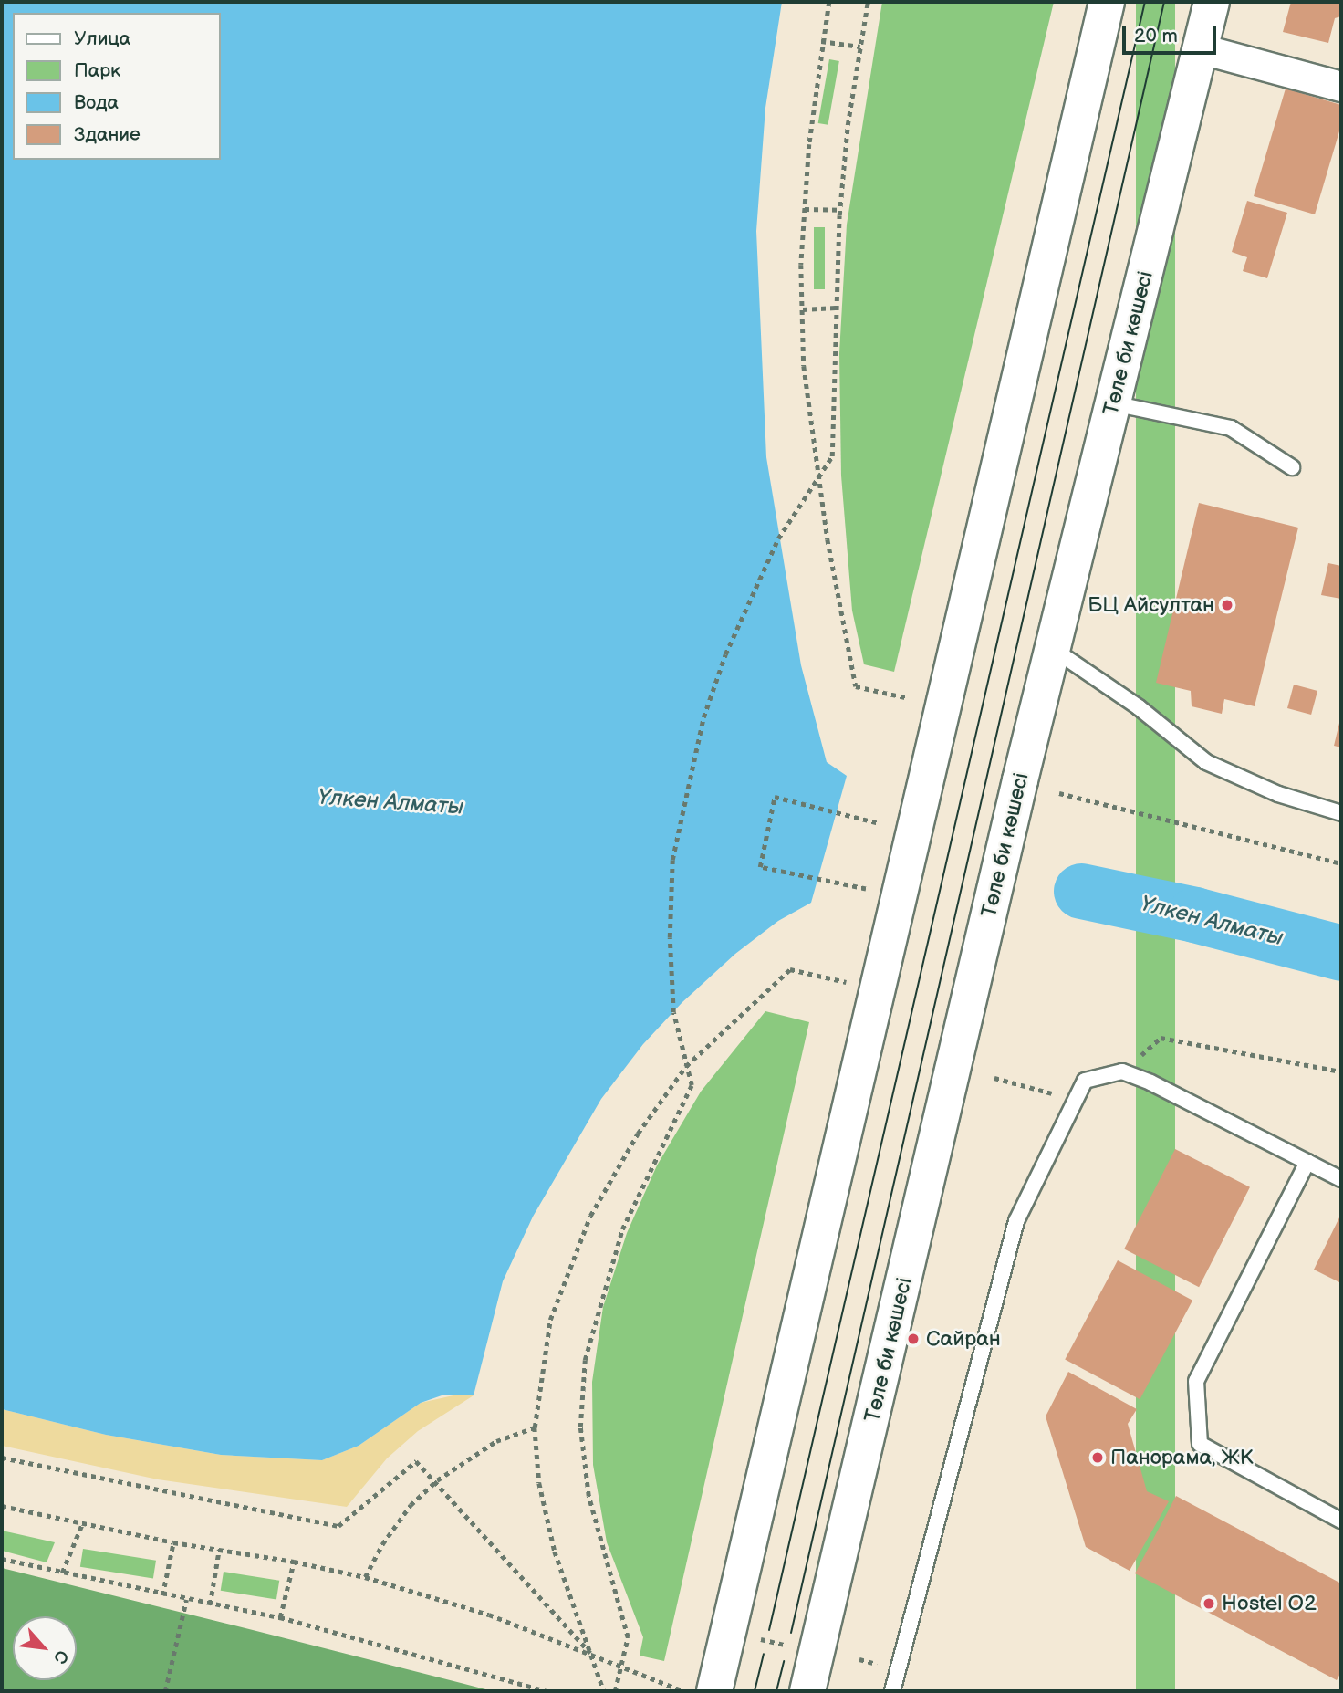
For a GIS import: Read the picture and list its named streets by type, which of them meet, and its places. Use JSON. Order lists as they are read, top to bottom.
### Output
{
  "streets": {
    "main road": ["Төле би көшесі"]
  },
  "water": ["Үлкен Алматы"],
  "places": [
    "БЦ Айсултан",
    "Сайран",
    "Панорама, ЖК",
    "Hostel O2"
  ],
  "legend": [
    "Улица",
    "Парк",
    "Вода",
    "Здание"
  ],
  "scale_bar": "20 m",
  "north": "bottom right"
}
